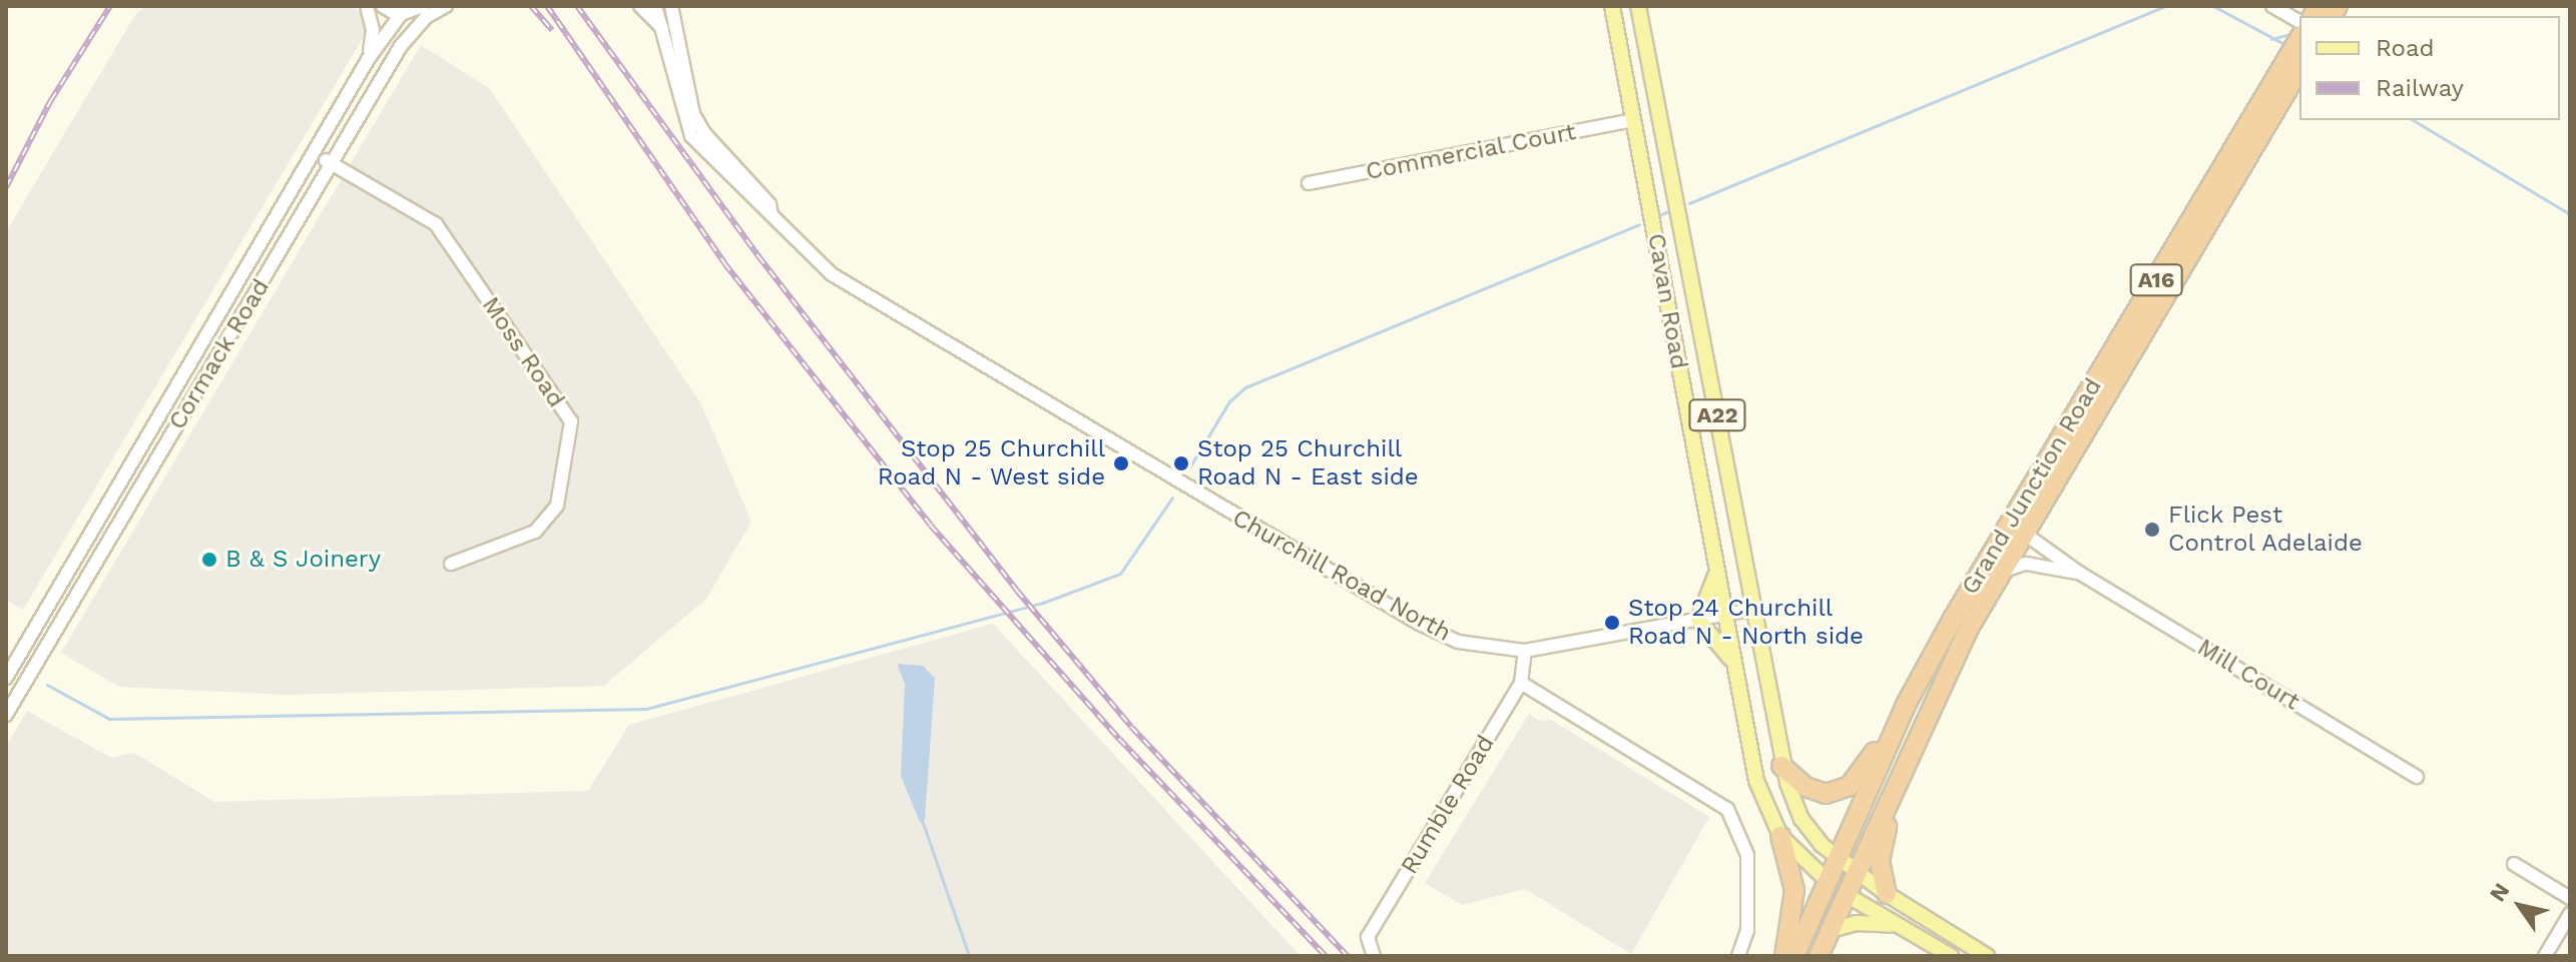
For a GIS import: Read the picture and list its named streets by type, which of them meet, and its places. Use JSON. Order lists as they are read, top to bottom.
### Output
{
  "streets": {
    "highway": [
      "A16",
      "Cavan Road",
      "A22",
      "Grand Junction Road"
    ],
    "street": [
      "Commercial Court",
      "Moss Road",
      "Cormack Road",
      "Churchill Road North",
      "Mill Court",
      "Rumble Road"
    ]
  },
  "crossings": [
    ["Commercial Court", "Cavan Road"],
    ["Cavan Road", "A22"],
    ["Cavan Road", "Grand Junction Road"],
    ["Cavan Road", "Churchill Road North"],
    ["Moss Road", "Cormack Road"],
    ["A22", "Grand Junction Road"],
    ["Grand Junction Road", "Mill Court"],
    ["Churchill Road North", "Rumble Road"]
  ],
  "places": [
    "Stop 25 Churchill Road N - West side",
    "Stop 25 Churchill Road N - East side",
    "Flick Pest Control Adelaide",
    "B & S Joinery",
    "Stop 24 Churchill Road N - North side"
  ],
  "legend": ["Road", "Railway"],
  "north": "top left"
}
